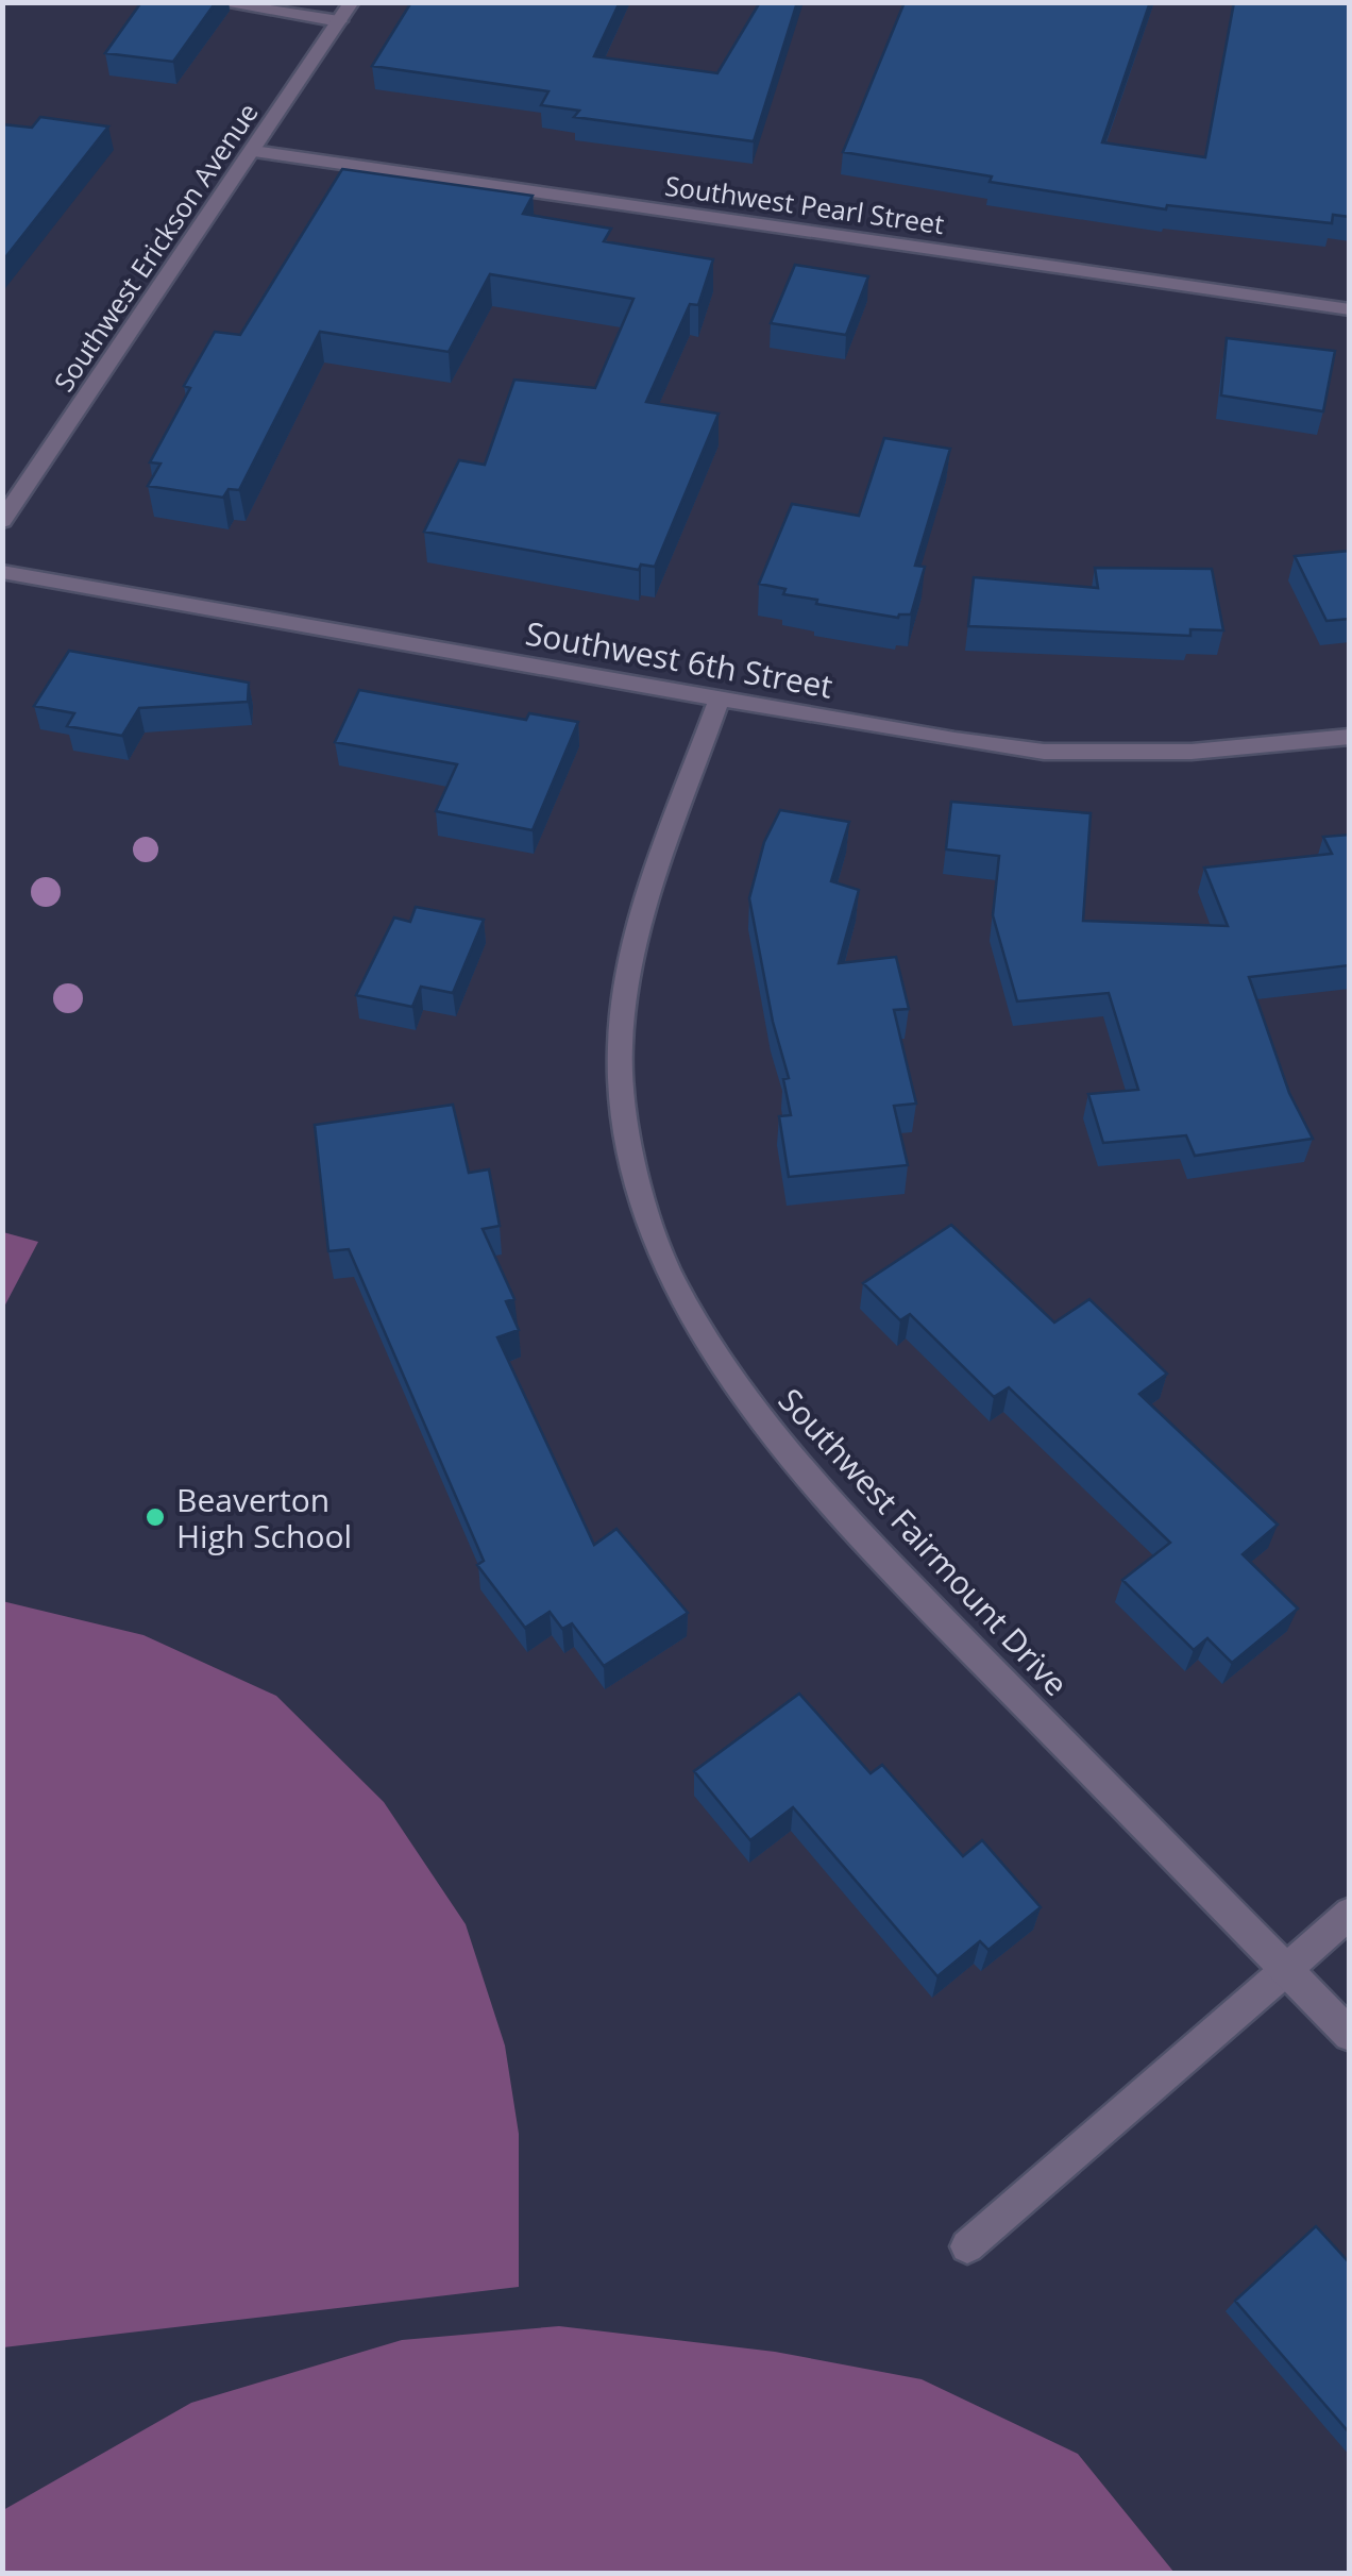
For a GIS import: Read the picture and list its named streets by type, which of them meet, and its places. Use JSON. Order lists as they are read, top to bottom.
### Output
{
  "streets": {
    "street": [
      "Southwest Pearl Street",
      "Southwest Erickson Avenue",
      "Southwest 6th Street",
      "Southwest Fairmount Drive"
    ]
  },
  "crossings": [
    ["Southwest Pearl Street", "Southwest Erickson Avenue"],
    ["Southwest 6th Street", "Southwest Fairmount Drive"]
  ],
  "places": ["Beaverton High School"]
}
